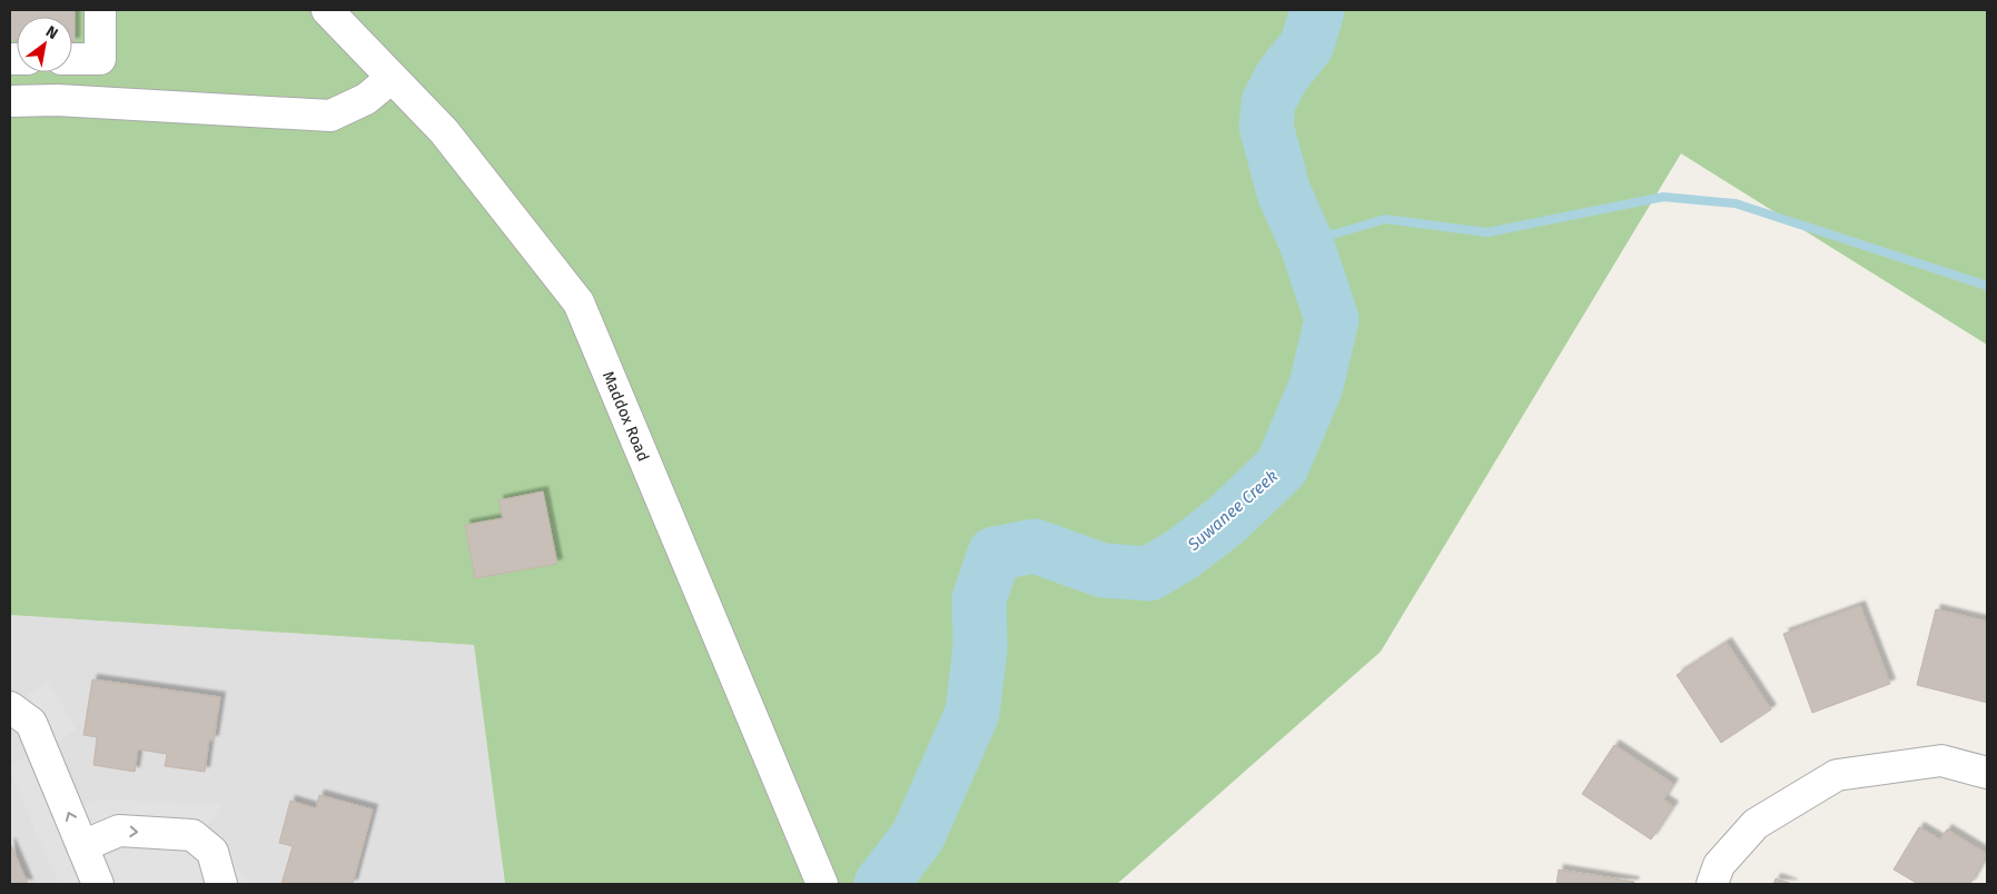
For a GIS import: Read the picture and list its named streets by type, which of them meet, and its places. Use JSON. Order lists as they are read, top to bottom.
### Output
{
  "streets": {
    "street": ["Maddox Road"]
  },
  "water": ["Suwanee Creek"],
  "north": "top right"
}
